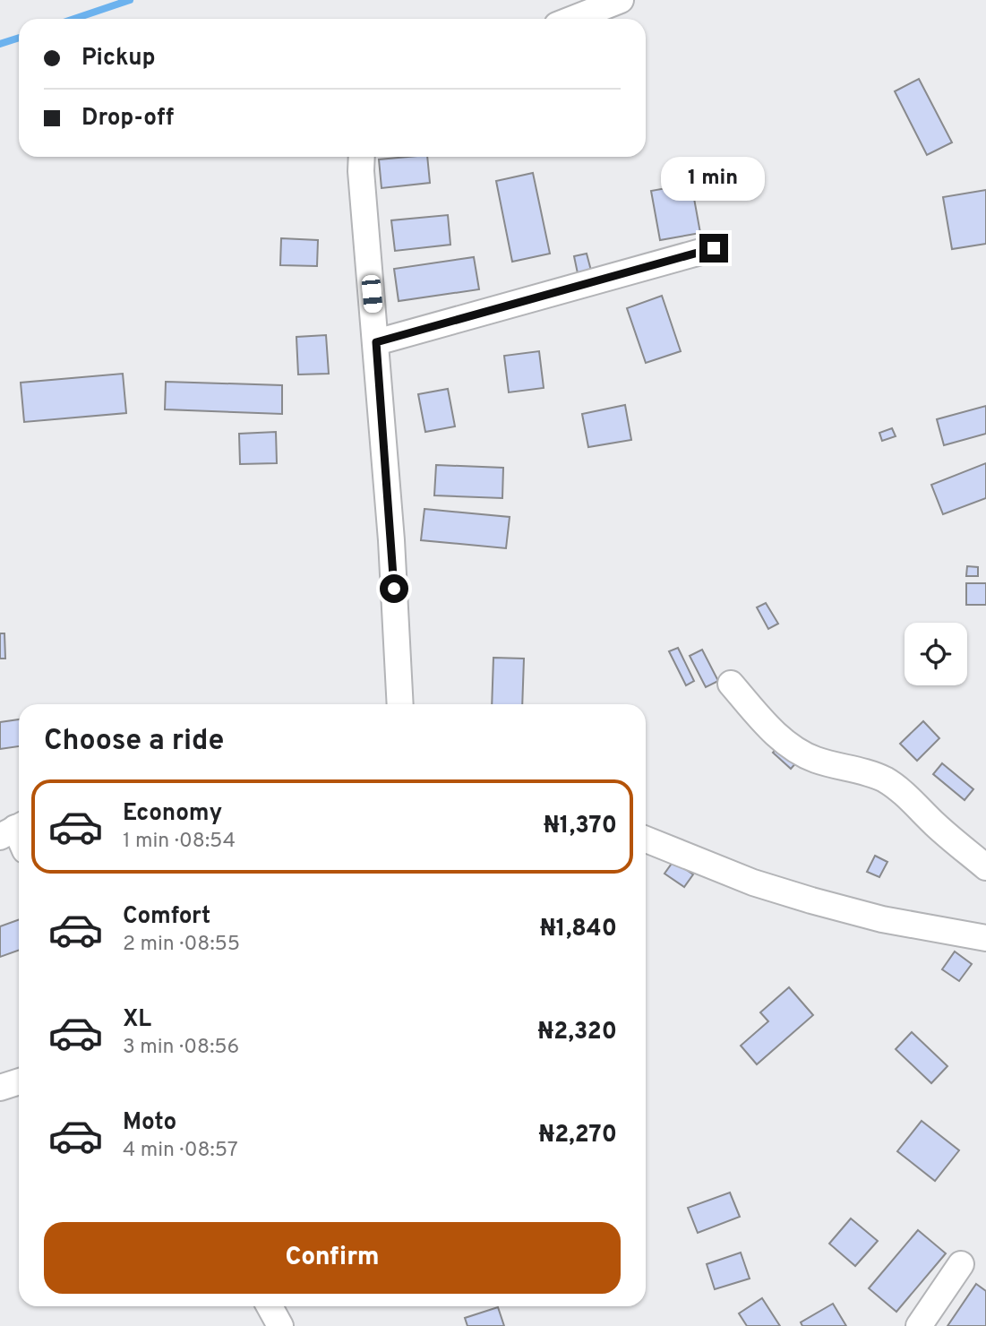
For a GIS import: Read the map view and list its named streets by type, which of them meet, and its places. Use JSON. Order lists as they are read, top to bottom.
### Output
{
  "page": {
    "banner": ["Pickup", "Drop-off"],
    "bubble": "1 min",
    "heading": "Choose a ride",
    "list": [
      {
        "name": "Economy",
        "note": "1 min · 08:54",
        "value": "₦1,370"
      },
      {
        "name": "Comfort",
        "note": "2 min · 08:55",
        "value": "₦1,840"
      },
      {
        "name": "XL",
        "note": "3 min · 08:56",
        "value": "₦2,320"
      },
      {
        "name": "Moto",
        "note": "4 min · 08:57",
        "value": "₦2,270"
      }
    ],
    "buttons": "Confirm"
  }
}
